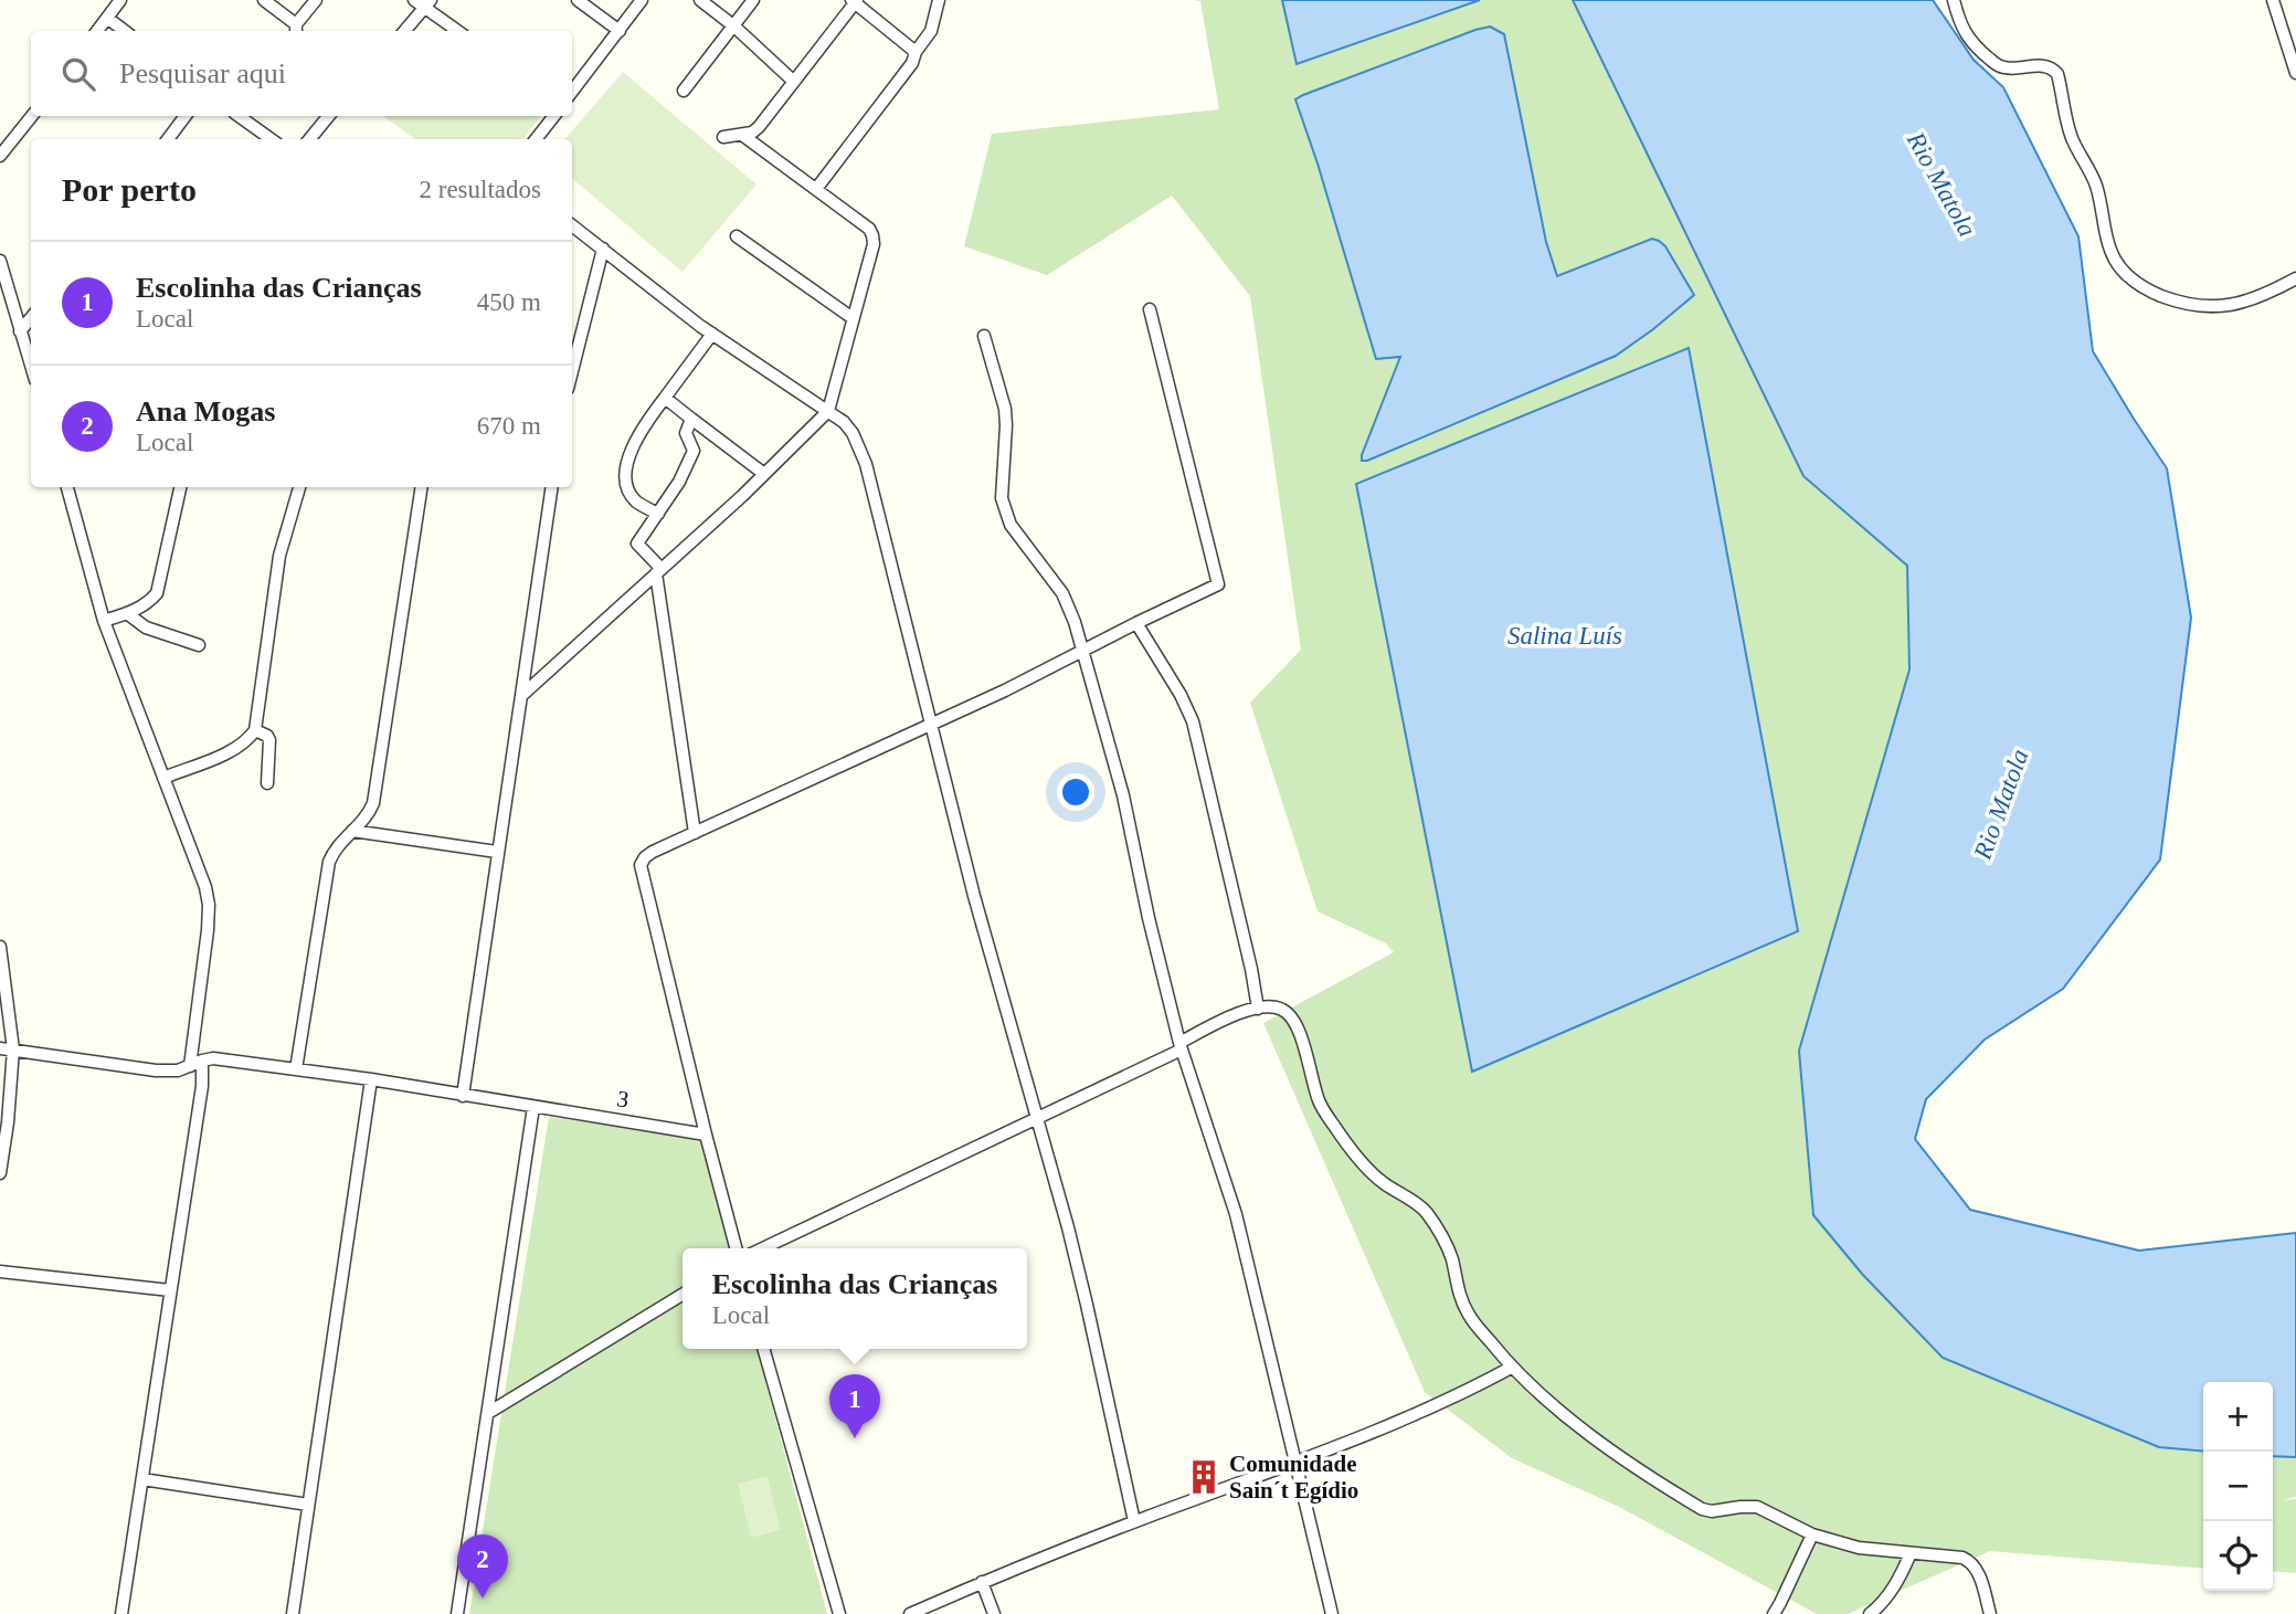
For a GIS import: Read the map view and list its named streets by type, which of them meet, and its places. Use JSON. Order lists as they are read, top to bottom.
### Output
{
  "streets": {
    "street": ["3"]
  },
  "water": ["Rio Matola", "Salina Luís"],
  "places": {
    "building": ["Comunidade Sain´t Egídio"]
  },
  "page": {
    "search": "Pesquisar aqui",
    "heading": ["Por perto", "2 resultados"],
    "list": [
      {
        "mark": "1",
        "name": "Escolinha das Crianças",
        "note": "Local",
        "value": "450 m"
      },
      {
        "mark": "2",
        "name": "Ana Mogas",
        "note": "Local",
        "value": "670 m"
      }
    ],
    "popup": ["Escolinha das Crianças", "Local"],
    "pins": ["1", "2"],
    "map_buttons": ["+", "−"]
  }
}
